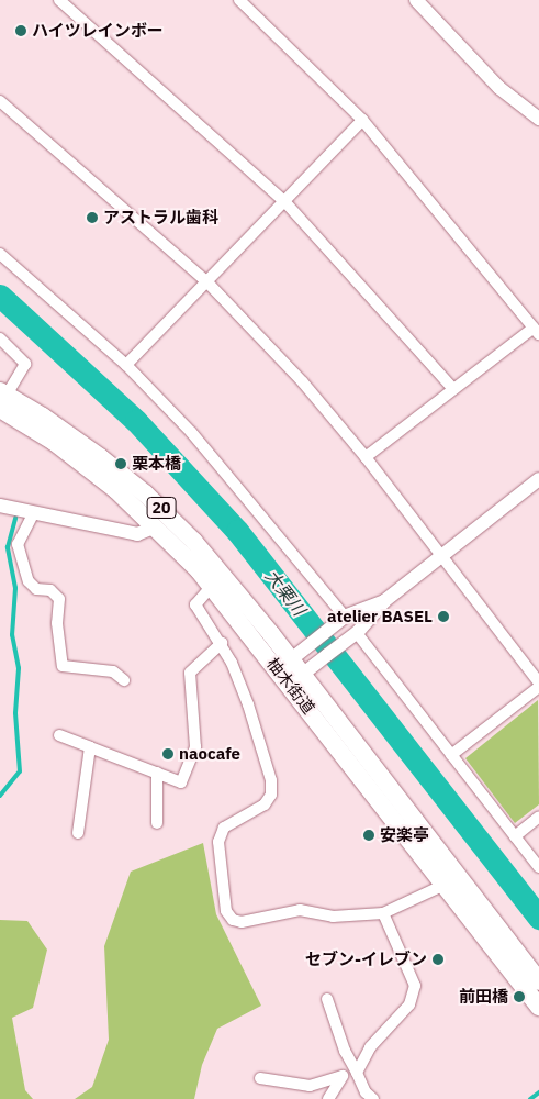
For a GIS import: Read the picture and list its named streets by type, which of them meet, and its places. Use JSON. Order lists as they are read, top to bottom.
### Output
{
  "streets": {
    "main road": ["20", "柚木街道"]
  },
  "water": ["大栗川"],
  "places": [
    "ハイツレインボー",
    "アストラル歯科",
    "栗本橋",
    "atelier BASEL",
    "naocafe",
    "安楽亭",
    "セブン-イレブン",
    "前田橋"
  ]
}
